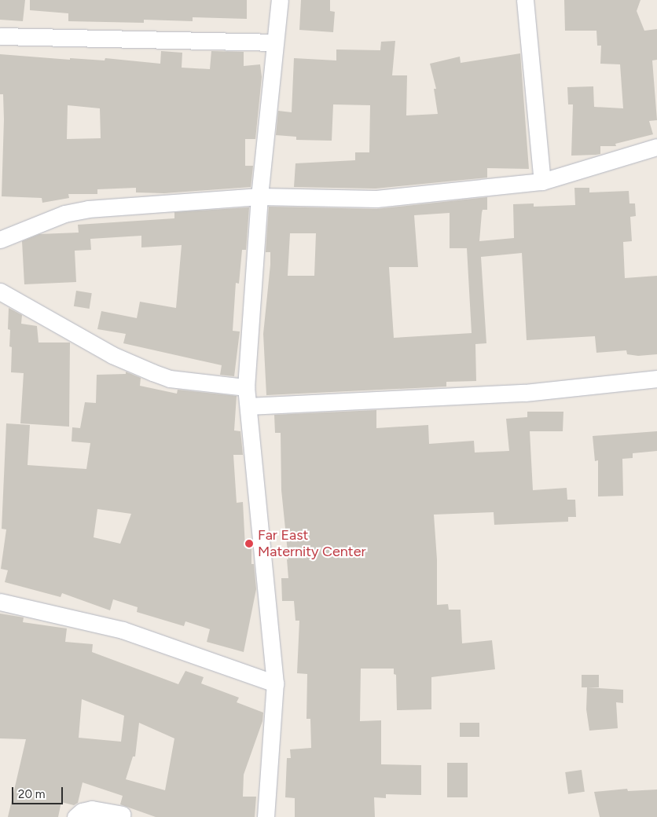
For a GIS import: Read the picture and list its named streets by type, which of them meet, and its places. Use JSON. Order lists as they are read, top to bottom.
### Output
{
  "places": ["Far East Maternity Center"],
  "scale_bar": "20 m"
}
